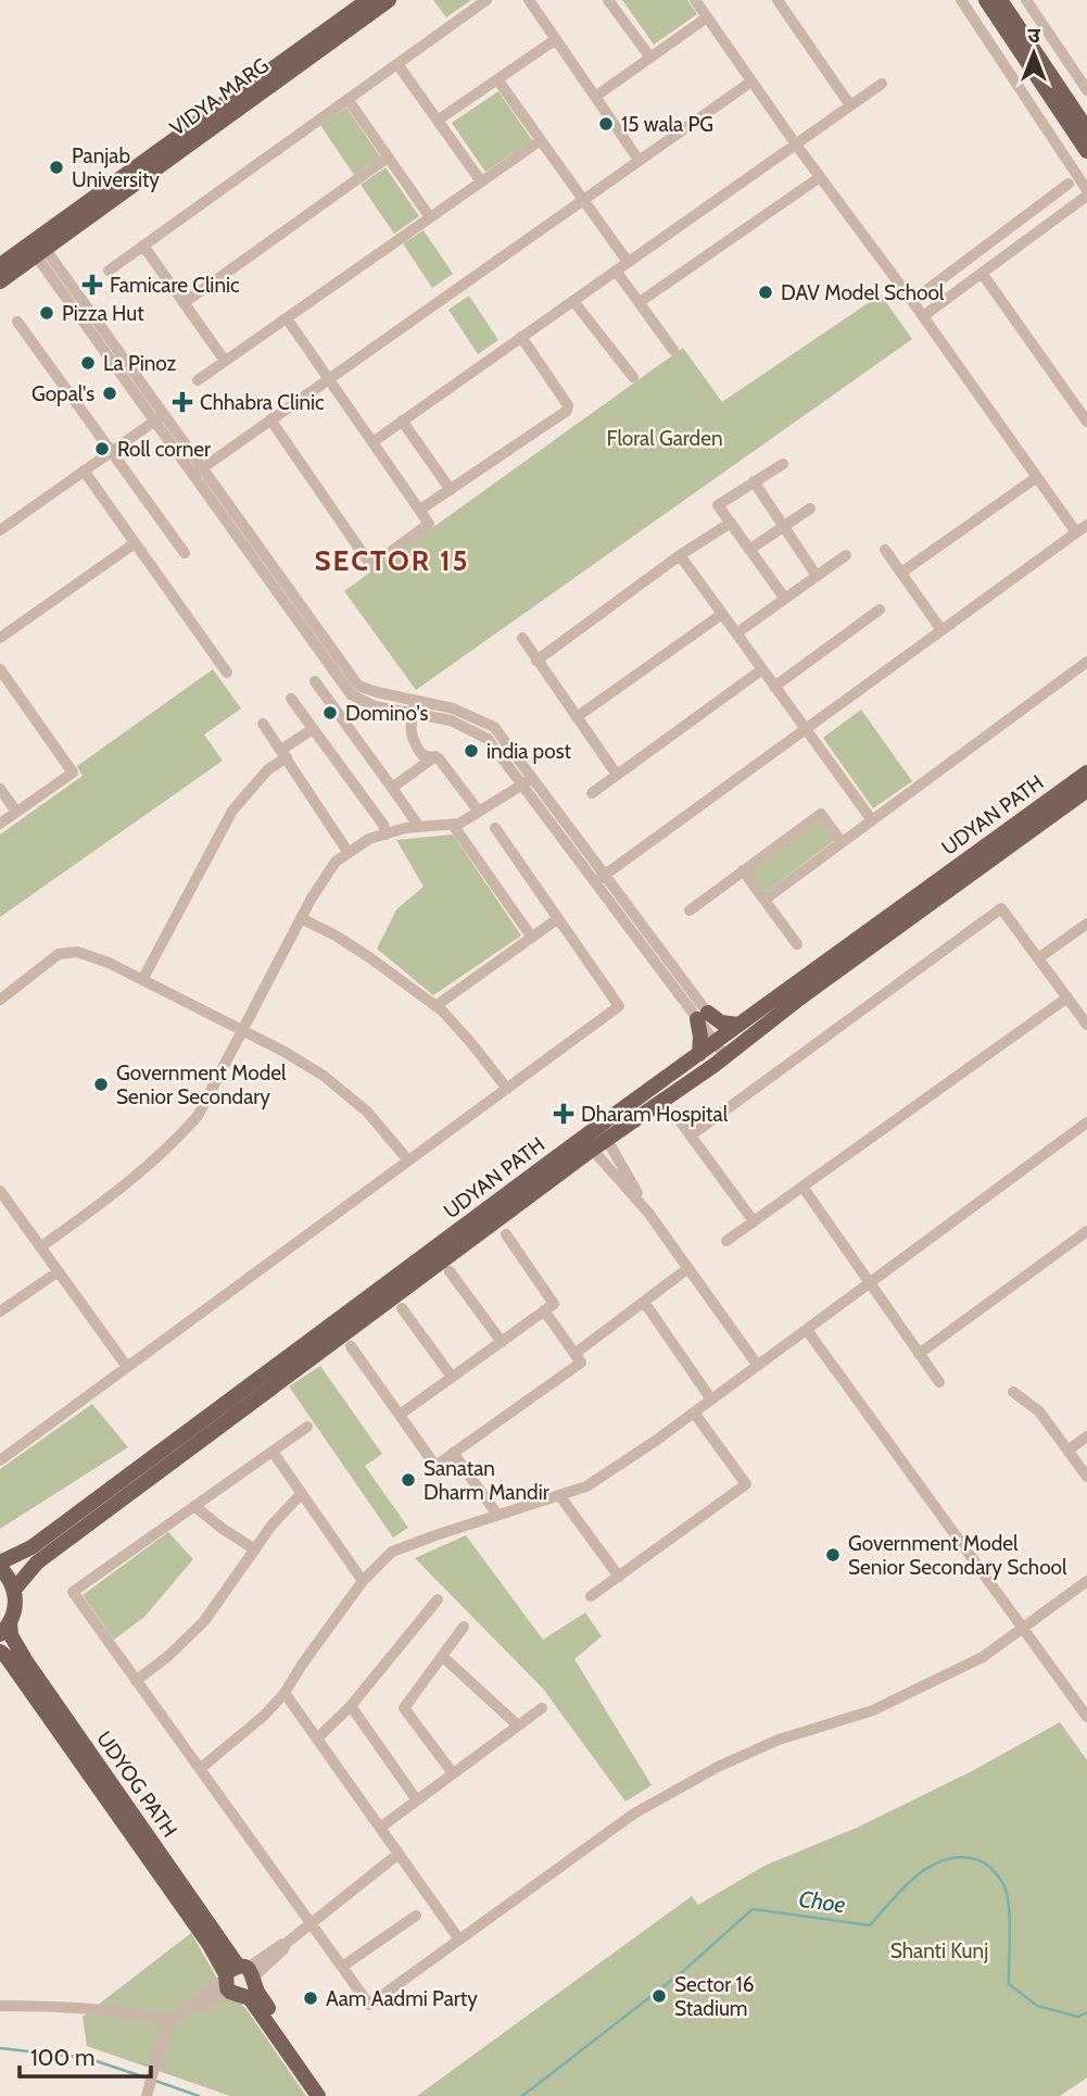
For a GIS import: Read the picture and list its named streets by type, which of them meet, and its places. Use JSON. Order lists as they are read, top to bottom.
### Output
{
  "streets": {
    "main road": ["VIDYA MARG", "UDYAN PATH", "UDYOG PATH"]
  },
  "districts": ["SECTOR 15"],
  "water": ["Choe"],
  "parks": ["Floral Garden", "Shanti Kunj"],
  "places": {
    "other": [
      "15 wala PG",
      "Panjab University",
      "DAV Model School",
      "Pizza Hut",
      "La Pinoz",
      "Gopal's",
      "Roll corner",
      "Domino's",
      "india post",
      "Government Model Senior Secondary",
      "Sanatan Dharm Mandir",
      "Government Model Senior Secondary School",
      "Sector 16 Stadium",
      "Aam Aadmi Party"
    ],
    "health": ["Famicare Clinic", "Chhabra Clinic", "Dharam Hospital"]
  },
  "scale_bar": "100 m",
  "north": "top"
}
